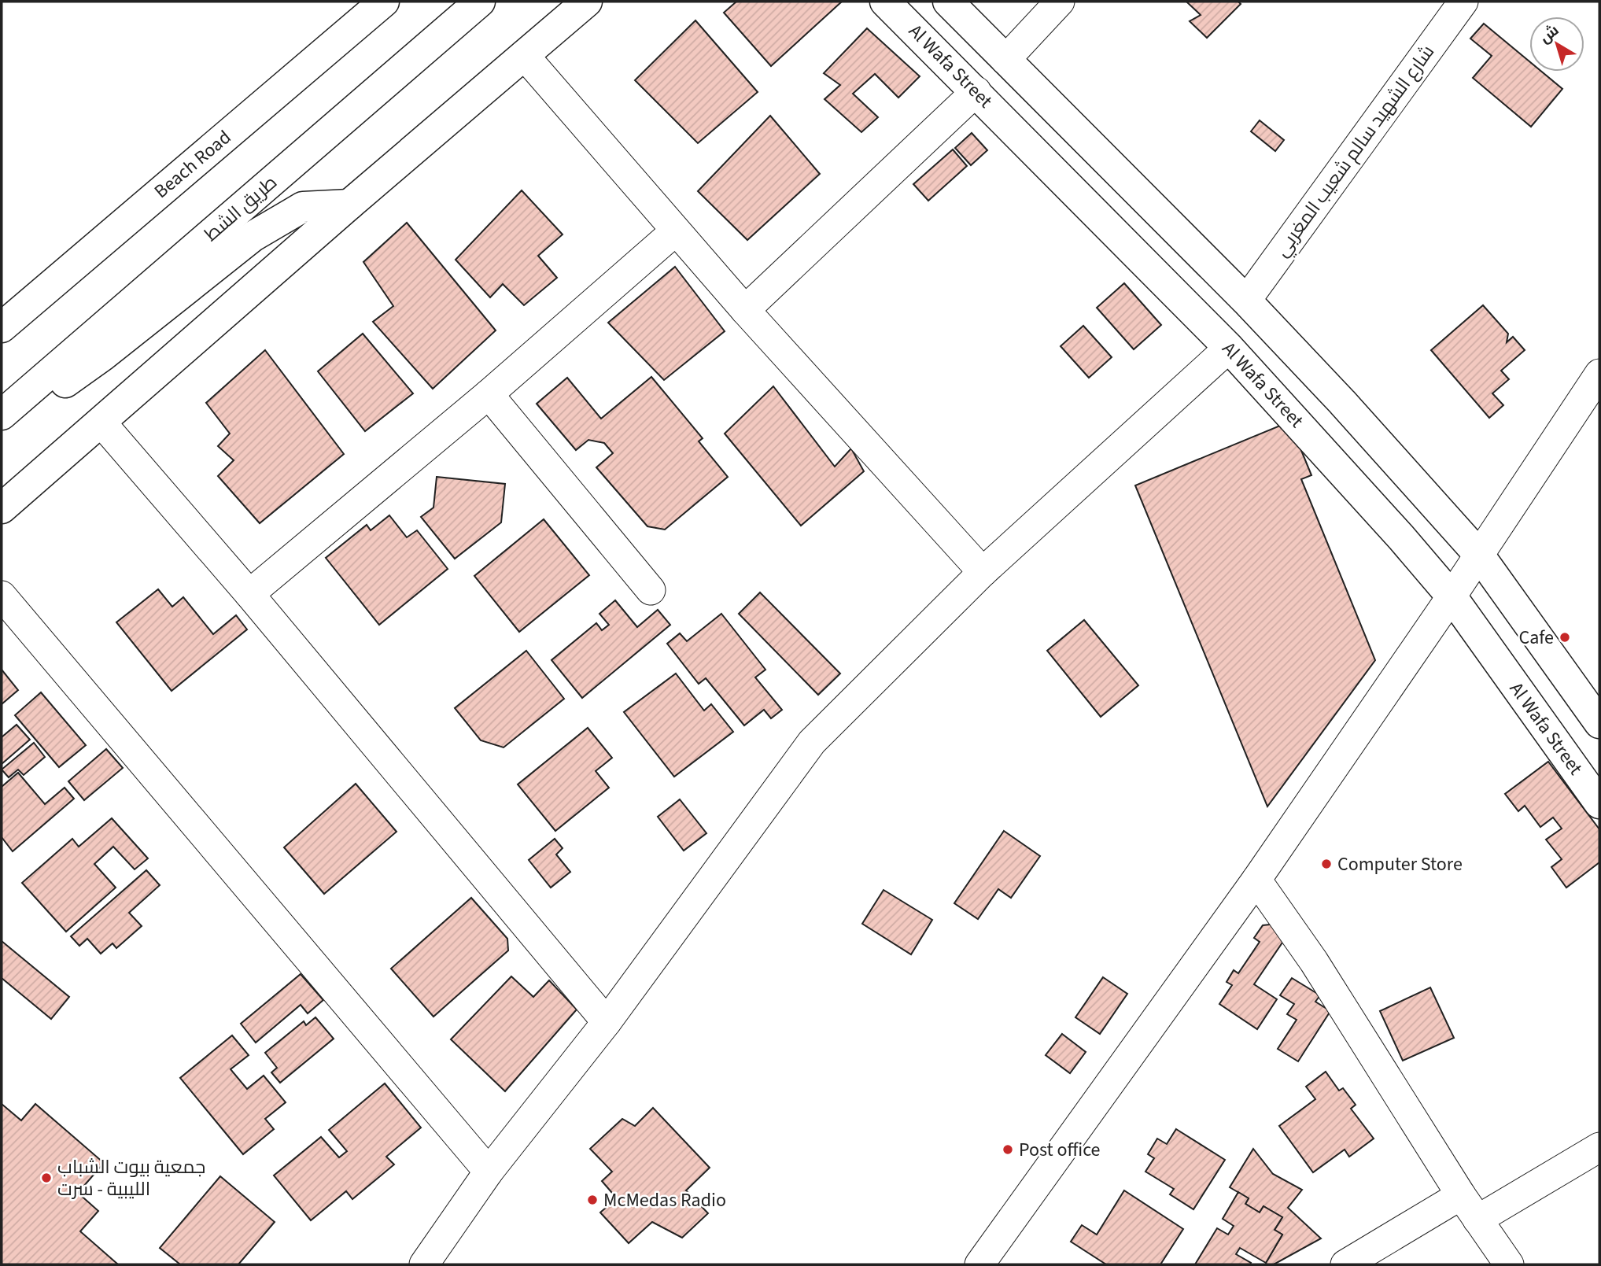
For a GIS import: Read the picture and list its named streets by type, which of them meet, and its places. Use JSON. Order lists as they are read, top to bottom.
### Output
{
  "streets": {
    "street": [
      "Al Wafa Street",
      "شارع الشهيد سالم شعيب المغربي",
      "Beach Road",
      "طريق الشط"
    ]
  },
  "places": [
    "Cafe",
    "Computer Store",
    "Post office",
    "جمعية بيوت الشباب الليبية - سرت",
    "McMedas Radio"
  ],
  "north": "top left"
}
